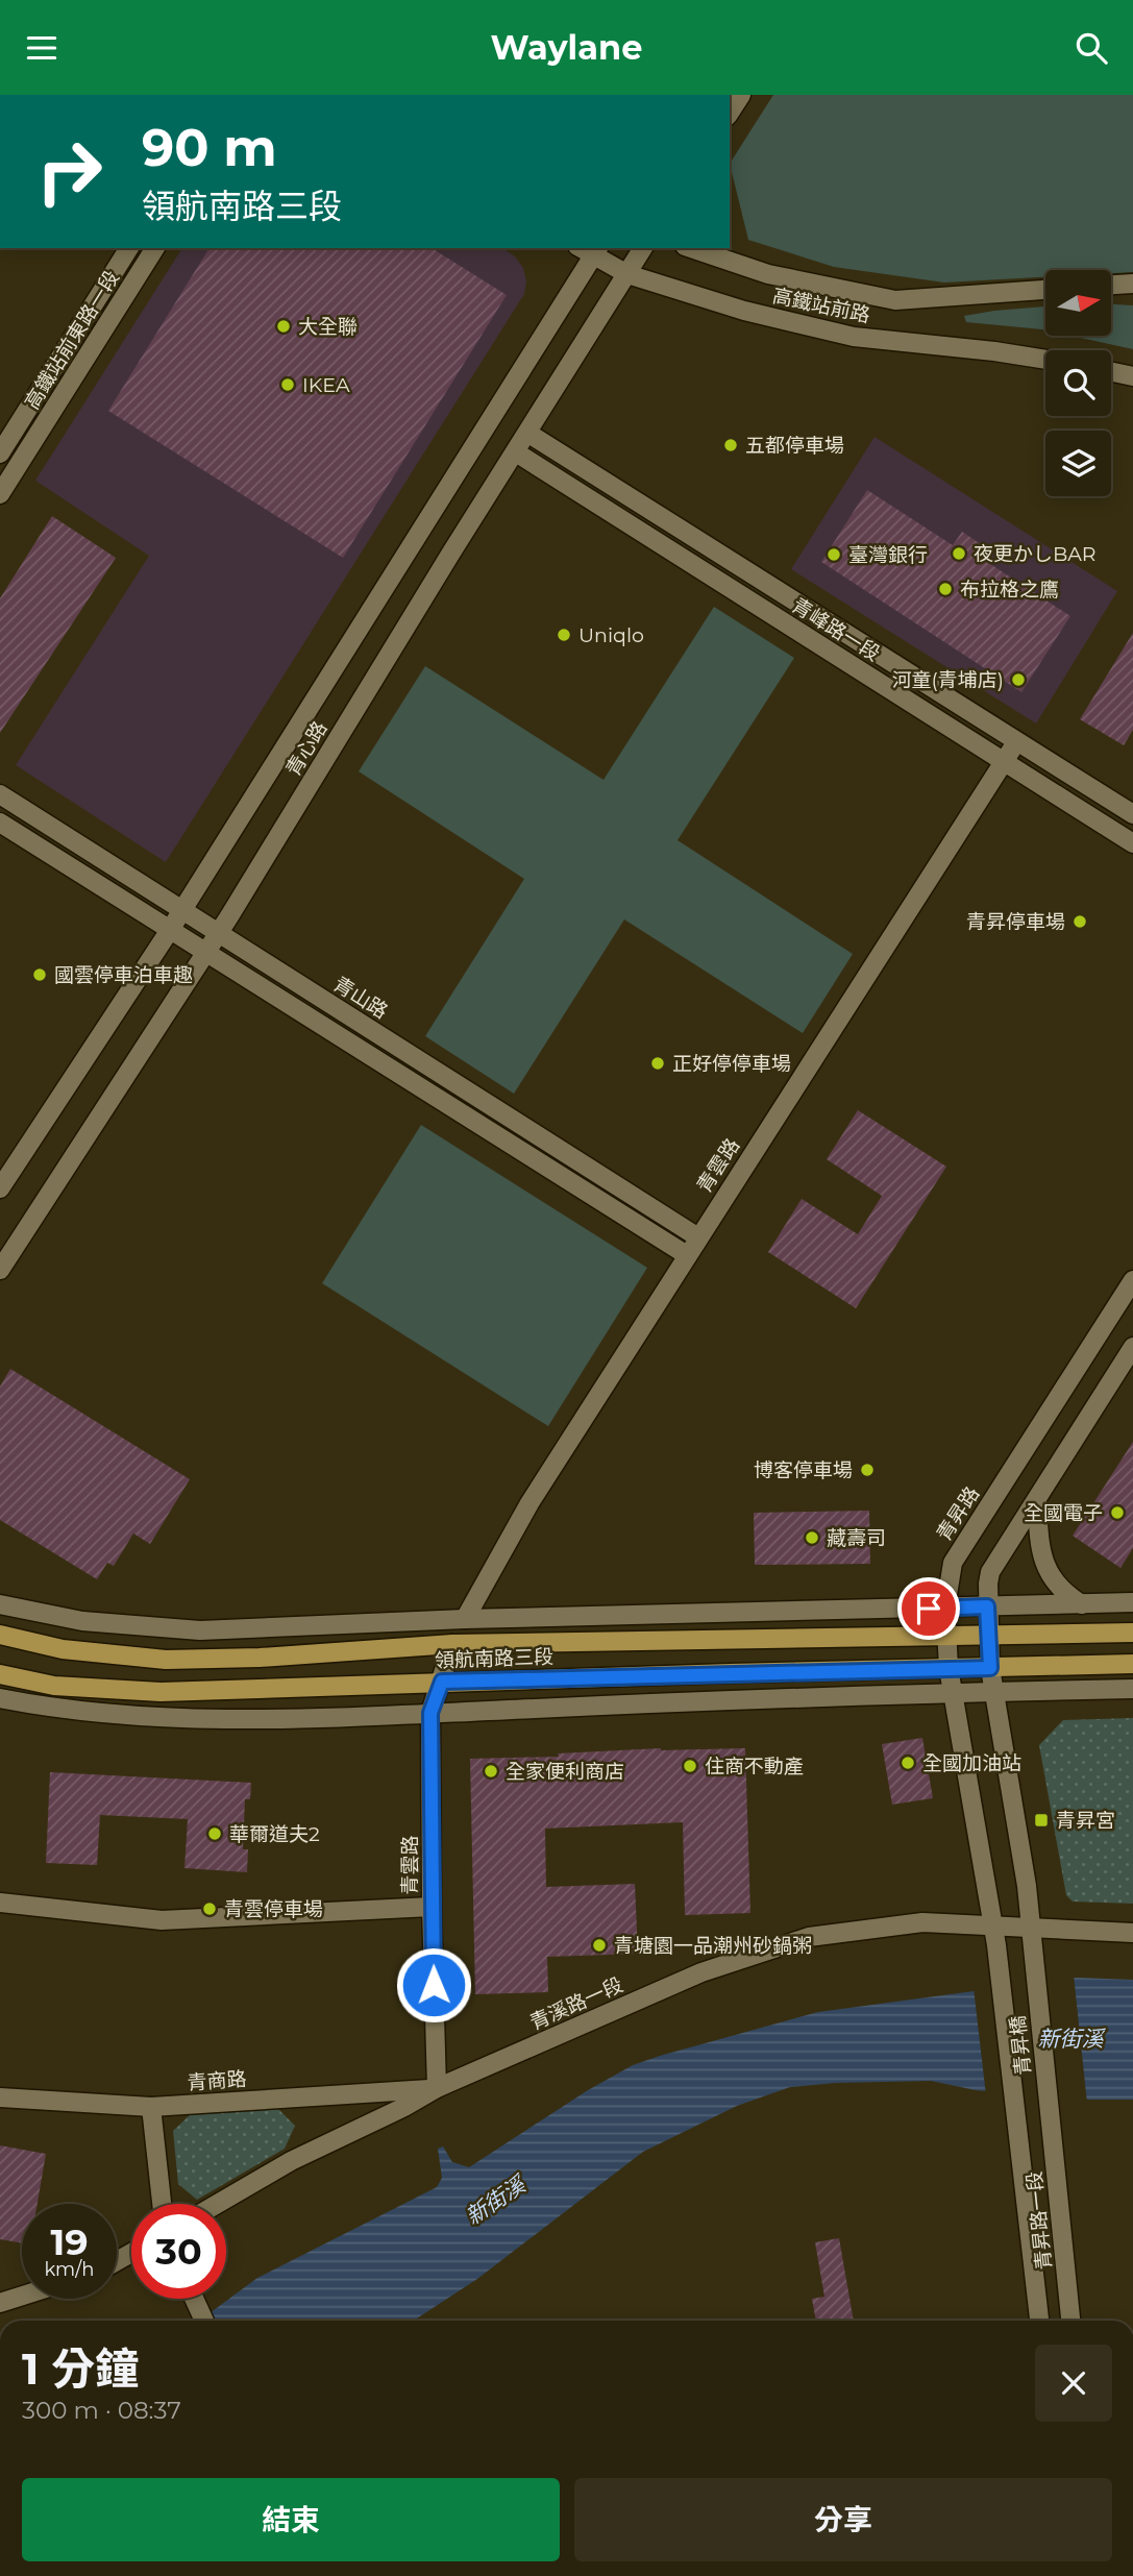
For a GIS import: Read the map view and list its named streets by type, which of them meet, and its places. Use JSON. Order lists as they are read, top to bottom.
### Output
{
  "streets": {
    "main road": ["領航南路三段"],
    "street": [
      "高鐵站前路",
      "高鐵站前東路一段",
      "青峰路一段",
      "青心路",
      "青山路",
      "青雲路",
      "青昇路",
      "青溪路一段",
      "青昇橋",
      "青商路",
      "青昇路一段"
    ]
  },
  "crossings": [
    ["高鐵站前路", "青心路"],
    ["青峰路一段", "青心路"],
    ["青峰路一段", "青雲路"],
    ["青心路", "青山路"],
    ["青山路", "青雲路"],
    ["青雲路", "領航南路三段"],
    ["青雲路", "青溪路一段"],
    ["青雲路", "青商路"],
    ["青昇路", "領航南路三段"],
    ["青昇路", "青溪路一段"],
    ["青昇路", "青昇橋"],
    ["青溪路一段", "青商路"],
    ["青昇橋", "青昇路一段"]
  ],
  "water": ["新街溪"],
  "places": {
    "other": [
      "大全聯",
      "IKEA",
      "五都停車場",
      "夜更かしBAR",
      "臺灣銀行",
      "布拉格之鷹",
      "Uniqlo",
      "河童(青埔店)",
      "青昇停車場",
      "國雲停車泊車趣",
      "正好停停車場",
      "博客停車場",
      "全國電子",
      "藏壽司",
      "全國加油站",
      "住商不動產",
      "全家便利商店",
      "華爾道夫2",
      "青雲停車場",
      "青塘園一品潮州砂鍋粥"
    ],
    "transit": ["青昇宮"]
  },
  "north": "right",
  "page": {
    "header": "Waylane",
    "turn": ["90 m", "領航南路三段"],
    "speed": "19 km/h",
    "limit": "30",
    "heading": ["1 分鐘", "300 m · 08:37"],
    "buttons": ["結束", "分享"]
  }
}
